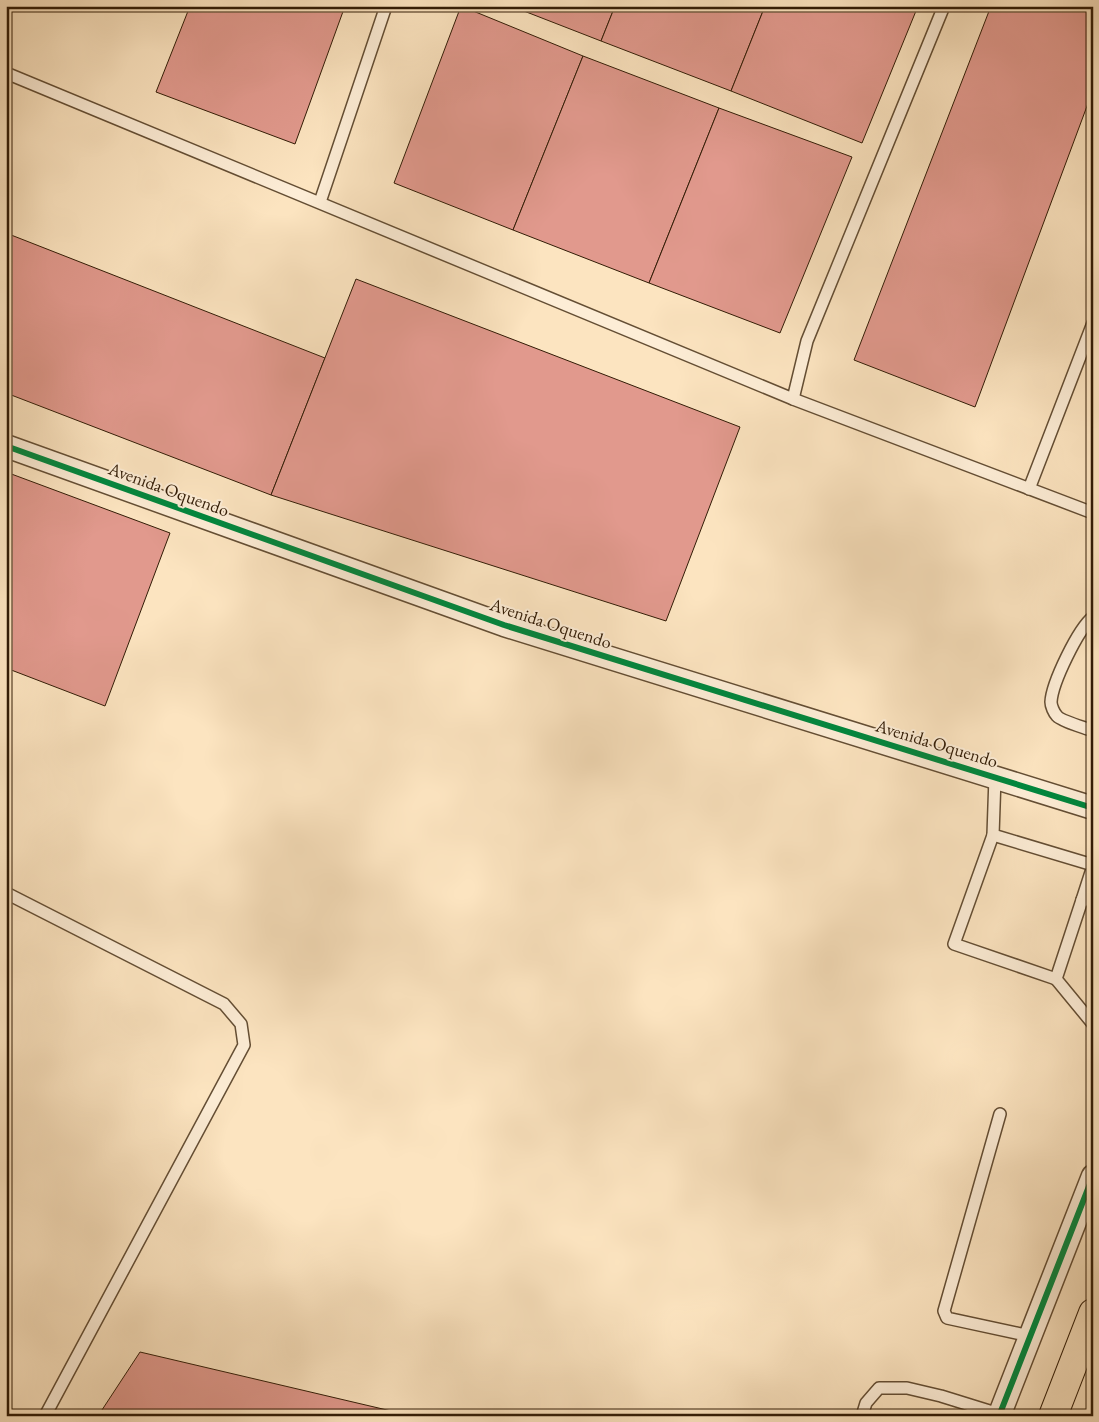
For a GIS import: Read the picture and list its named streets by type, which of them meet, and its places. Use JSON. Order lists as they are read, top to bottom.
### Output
{
  "streets": {
    "street": ["Avenida Oquendo"]
  }
}
